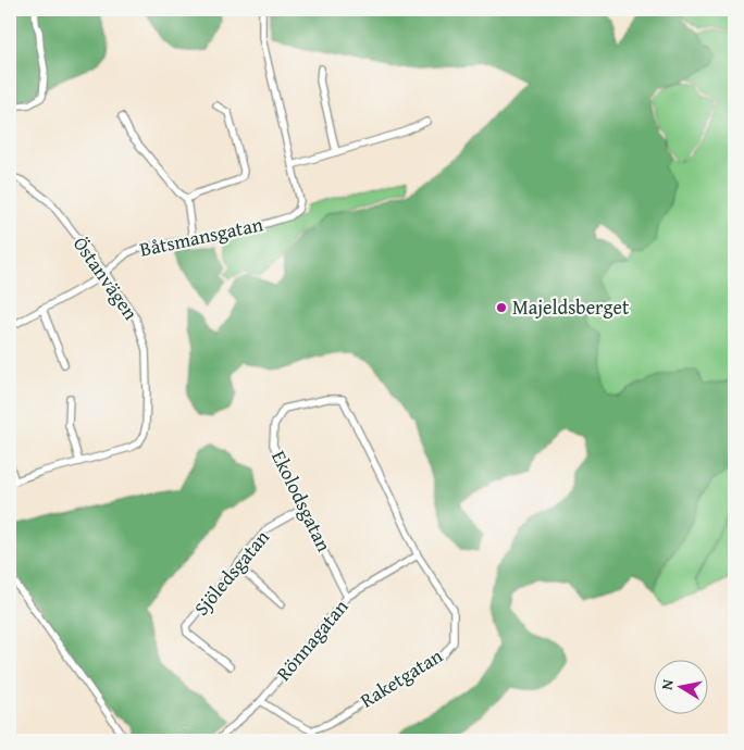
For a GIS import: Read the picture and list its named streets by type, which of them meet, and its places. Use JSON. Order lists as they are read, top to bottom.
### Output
{
  "streets": {
    "street": [
      "Båtsmansgatan",
      "Östanvägen",
      "Ekolodsgatan",
      "Sjöledsgatan",
      "Rönnagatan",
      "Raketgatan"
    ]
  },
  "crossings": [
    ["Båtsmansgatan", "Östanvägen"],
    ["Ekolodsgatan", "Sjöledsgatan"],
    ["Ekolodsgatan", "Rönnagatan"],
    ["Ekolodsgatan", "Raketgatan"],
    ["Rönnagatan", "Raketgatan"]
  ],
  "places": ["Majeldsberget"],
  "north": "left"
}
